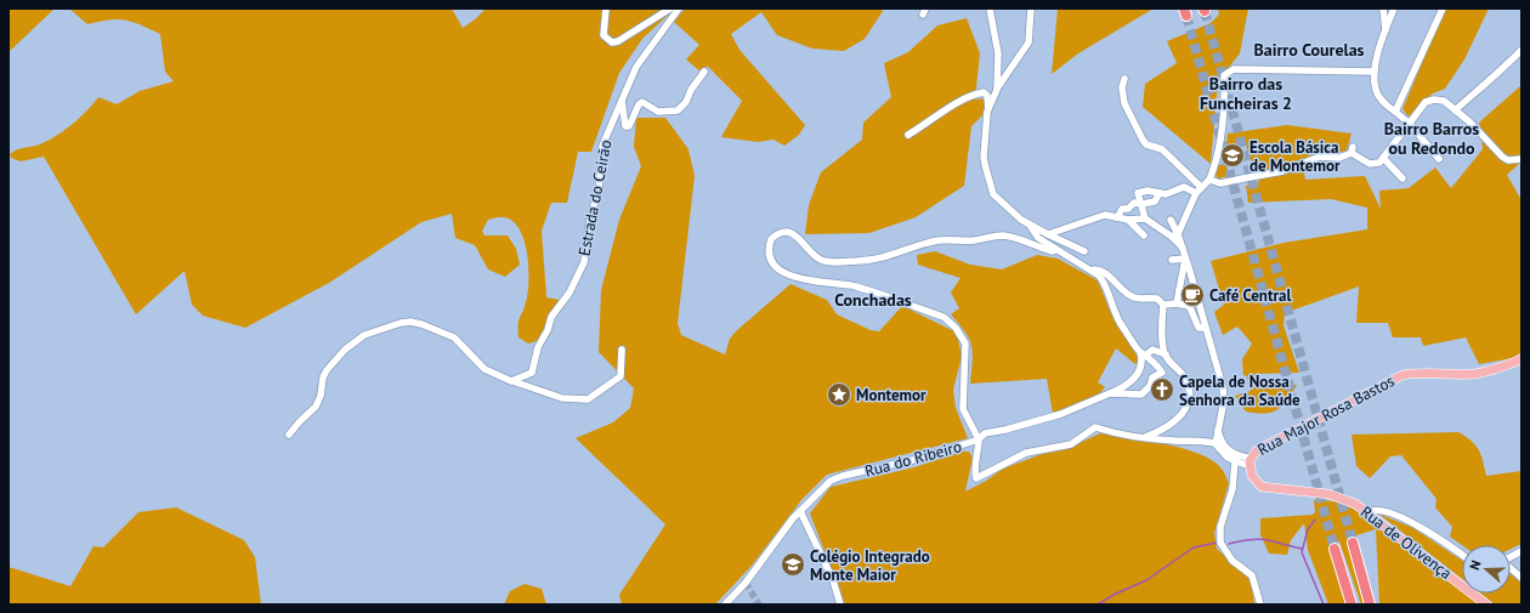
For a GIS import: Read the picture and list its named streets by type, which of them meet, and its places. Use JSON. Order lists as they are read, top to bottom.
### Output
{
  "streets": {
    "main road": ["Rua Major Rosa Bastos", "Rua de Olivença"],
    "street": ["Estrada do Ceirão", "Rua do Ribeiro"]
  },
  "crossings": [
    ["Rua Major Rosa Bastos", "Rua de Olivença"]
  ],
  "districts": [
    "Bairro Courelas",
    "Bairro das Funcheiras 2",
    "Bairro Barros ou Redondo",
    "Conchadas"
  ],
  "places": {
    "school or university": ["Escola Básica de Montemor", "Colégio Integrado Monte Maior"],
    "cafe": ["Café Central"],
    "church": ["Capela de Nossa Senhora da Saúde"],
    "place": ["Montemor"]
  },
  "north": "left"
}
